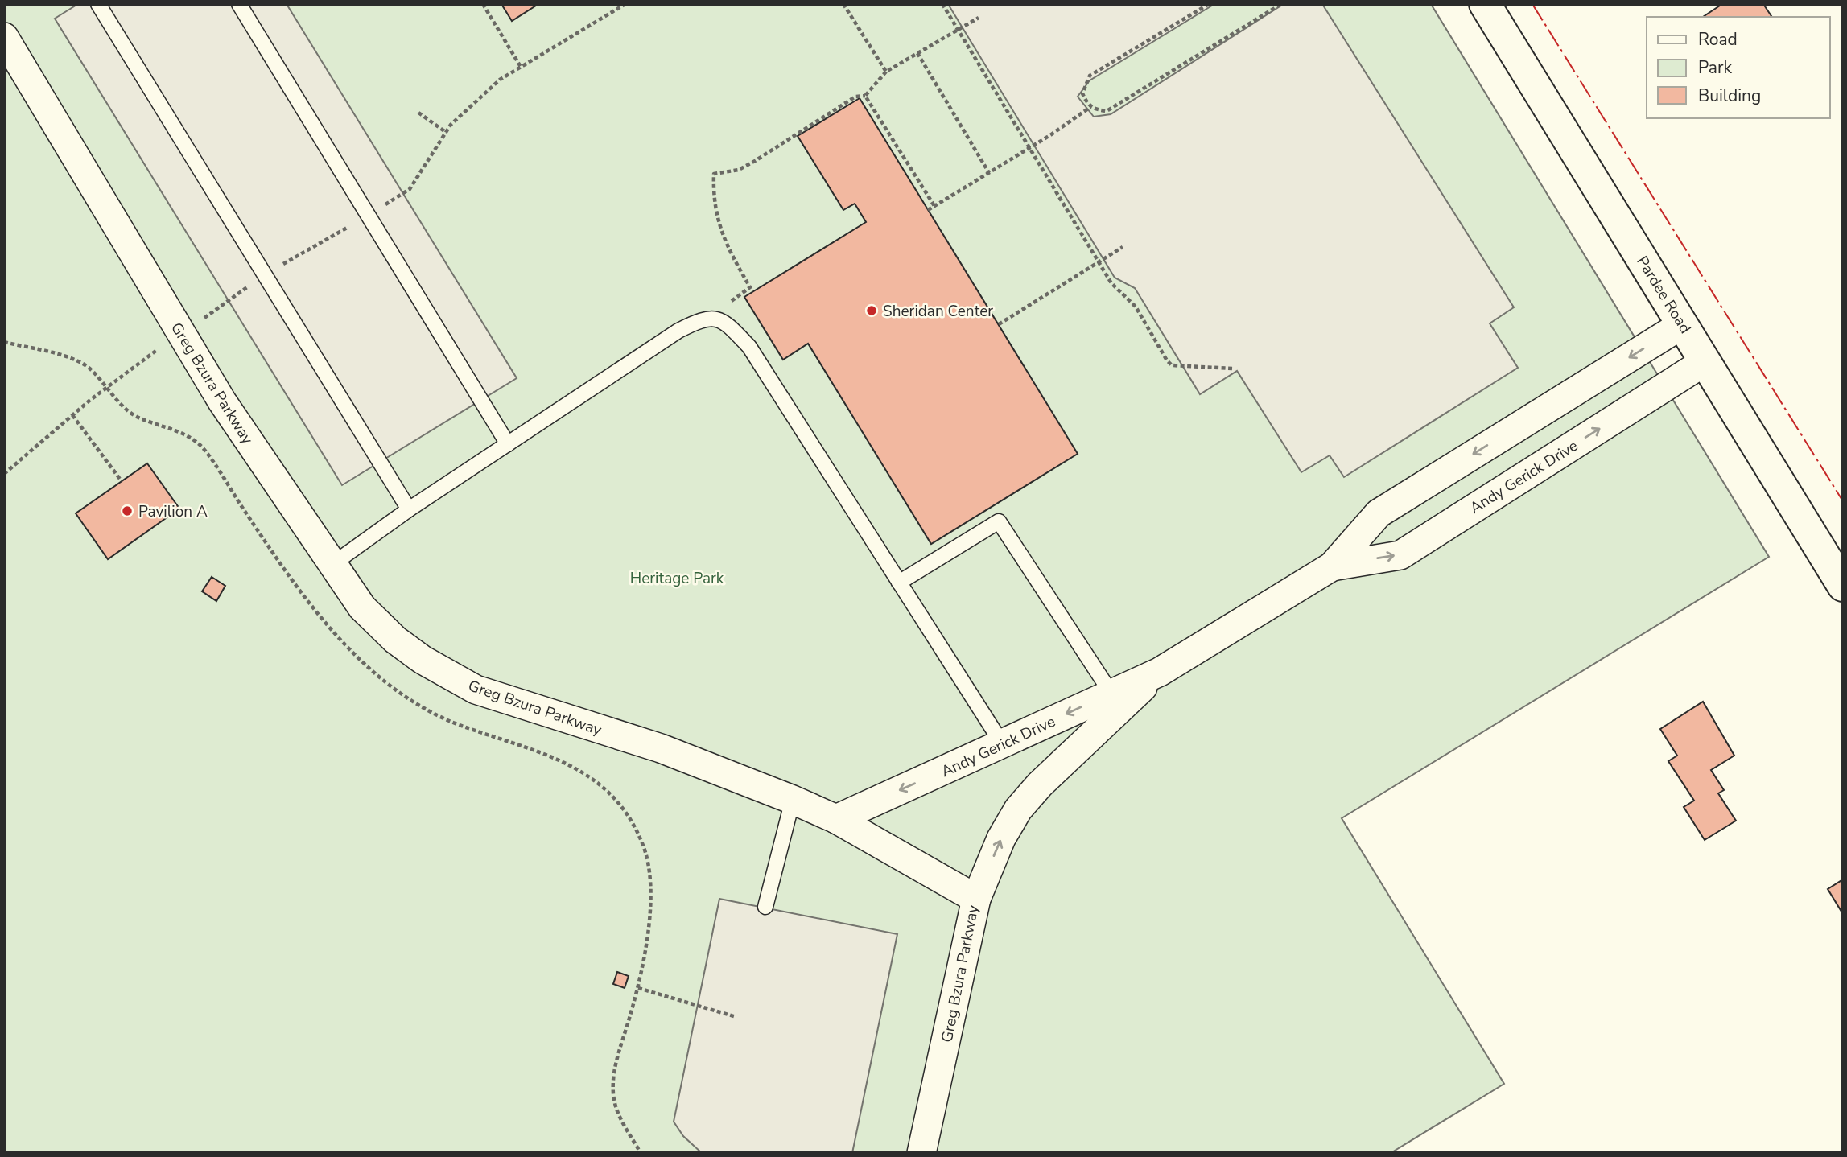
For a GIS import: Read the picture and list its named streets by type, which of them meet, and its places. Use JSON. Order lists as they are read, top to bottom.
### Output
{
  "streets": {
    "main road": ["Pardee Road"],
    "street": ["Greg Bzura Parkway", "Andy Gerick Drive"]
  },
  "crossings": [
    ["Pardee Road", "Andy Gerick Drive"],
    ["Greg Bzura Parkway", "Andy Gerick Drive"]
  ],
  "parks": ["Heritage Park"],
  "places": ["Sheridan Center", "Pavilion A"],
  "legend": ["Road", "Park", "Building"]
}
